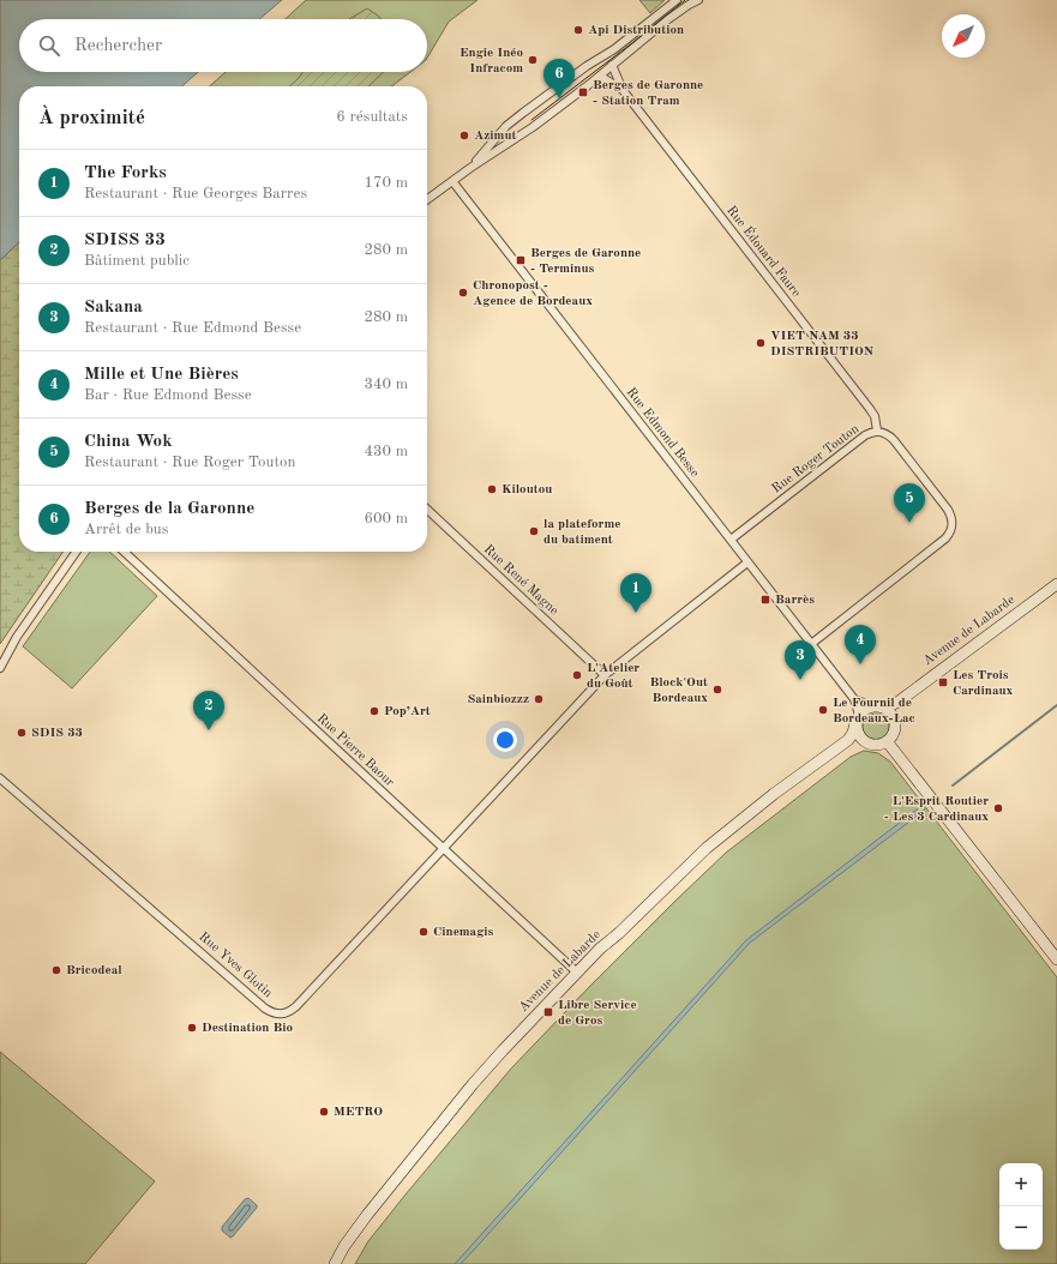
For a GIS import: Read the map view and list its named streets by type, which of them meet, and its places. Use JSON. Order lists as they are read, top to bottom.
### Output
{
  "streets": {
    "main road": ["Avenue de Labarde"],
    "street": [
      "Rue Édouard Faure",
      "Rue Edmond Besse",
      "Rue Roger Touton",
      "Rue René Magne",
      "Rue Pierre Baour",
      "Rue Yves Glotin"
    ]
  },
  "crossings": [
    ["Rue Édouard Faure", "Rue Roger Touton"],
    ["Rue Edmond Besse", "Rue Roger Touton"],
    ["Rue Edmond Besse", "Avenue de Labarde"],
    ["Avenue de Labarde", "Rue Pierre Baour"],
    ["Rue Pierre Baour", "Rue Yves Glotin"]
  ],
  "places": {
    "other": [
      "Api Distribution",
      "Engie Inéo Infracom",
      "Azimut",
      "Chronopost - Agence de Bordeaux",
      "VIET NAM 33 DISTRIBUTION",
      "Kiloutou",
      "la plateforme du batiment",
      "L'Atelier du Goût",
      "Block'Out Bordeaux",
      "Sainbiozzz",
      "Le Fournil de Bordeaux-Lac",
      "Pop’Art",
      "SDIS 33",
      "L'Esprit Routier - Les 3 Cardinaux",
      "Cinemagis",
      "Bricodeal",
      "Destination Bio",
      "METRO"
    ],
    "transit": [
      "Berges de Garonne - Station Tram",
      "Berges de Garonne - Terminus",
      "Barrès",
      "Les Trois Cardinaux",
      "Libre Service de Gros"
    ]
  },
  "north": "bottom left",
  "page": {
    "search": "Rechercher",
    "pins": [
      "6",
      "5",
      "1",
      "4",
      "3",
      "2"
    ],
    "heading": ["À proximité", "6 résultats"],
    "list": [
      {
        "mark": "1",
        "name": "The Forks",
        "note": "Restaurant · Rue Georges Barres",
        "value": "170 m"
      },
      {
        "mark": "2",
        "name": "SDISS 33",
        "note": "Bâtiment public",
        "value": "280 m"
      },
      {
        "mark": "3",
        "name": "Sakana",
        "note": "Restaurant · Rue Edmond Besse",
        "value": "280 m"
      },
      {
        "mark": "4",
        "name": "Mille et Une Bières",
        "note": "Bar · Rue Edmond Besse",
        "value": "340 m"
      },
      {
        "mark": "5",
        "name": "China Wok",
        "note": "Restaurant · Rue Roger Touton",
        "value": "430 m"
      },
      {
        "mark": "6",
        "name": "Berges de la Garonne",
        "note": "Arrêt de bus",
        "value": "600 m"
      }
    ],
    "map_buttons": ["+", "−"]
  }
}
